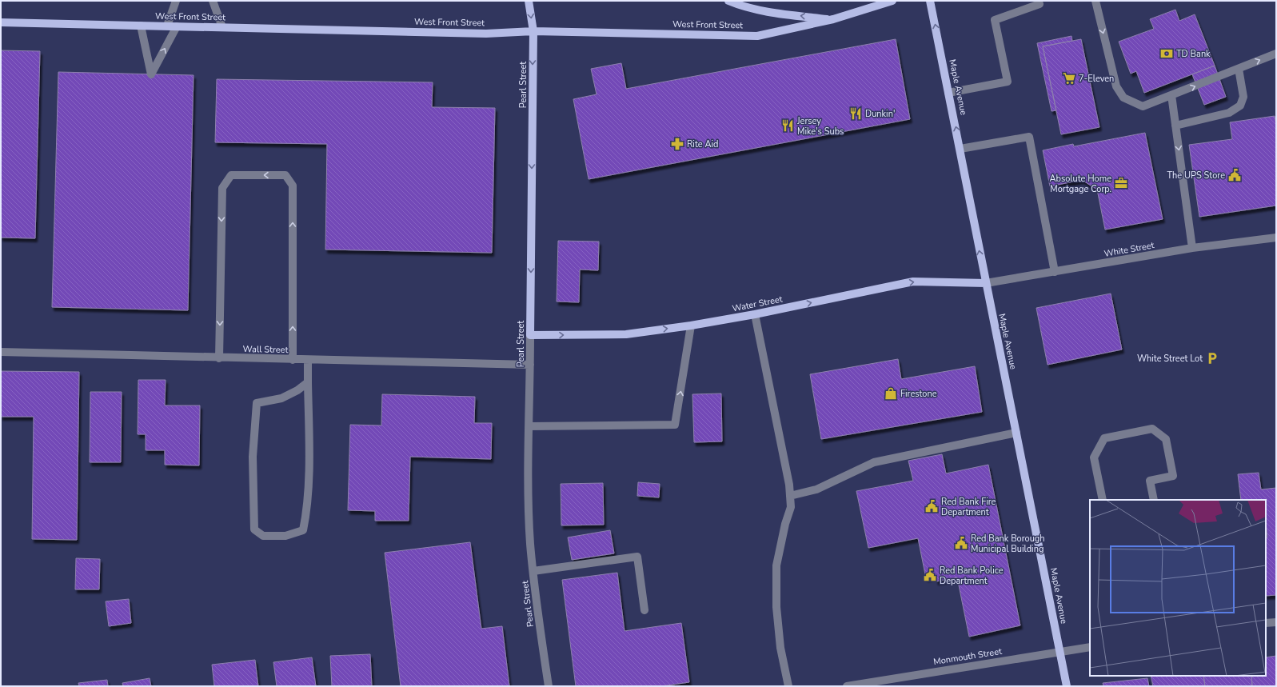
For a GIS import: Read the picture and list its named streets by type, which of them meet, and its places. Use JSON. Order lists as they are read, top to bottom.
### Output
{
  "streets": {
    "main road": [
      "West Front Street",
      "Pearl Street",
      "Maple Avenue",
      "Water Street"
    ],
    "street": ["White Street", "Wall Street", "Monmouth Street"]
  },
  "crossings": [
    ["West Front Street", "Pearl Street"],
    ["Pearl Street", "Water Street"],
    ["Pearl Street", "Wall Street"],
    ["Maple Avenue", "White Street"],
    ["Maple Avenue", "Water Street"],
    ["Maple Avenue", "Monmouth Street"],
    ["White Street", "Water Street"]
  ],
  "one_way": ["Pearl Street", "Maple Avenue", "Water Street"],
  "places": {
    "bank": ["TD Bank"],
    "supermarket": ["7-Eleven"],
    "restaurant": ["Dunkin'", "Jersey Mike's Subs"],
    "pharmacy": ["Rite Aid"],
    "public building": [
      "The UPS Store",
      "Red Bank Fire Department",
      "Red Bank Borough Municipal Building",
      "Red Bank Police Department"
    ],
    "office": ["Absolute Home Mortgage Corp."],
    "parking": ["White Street Lot"],
    "shop": ["Firestone"]
  }
}
